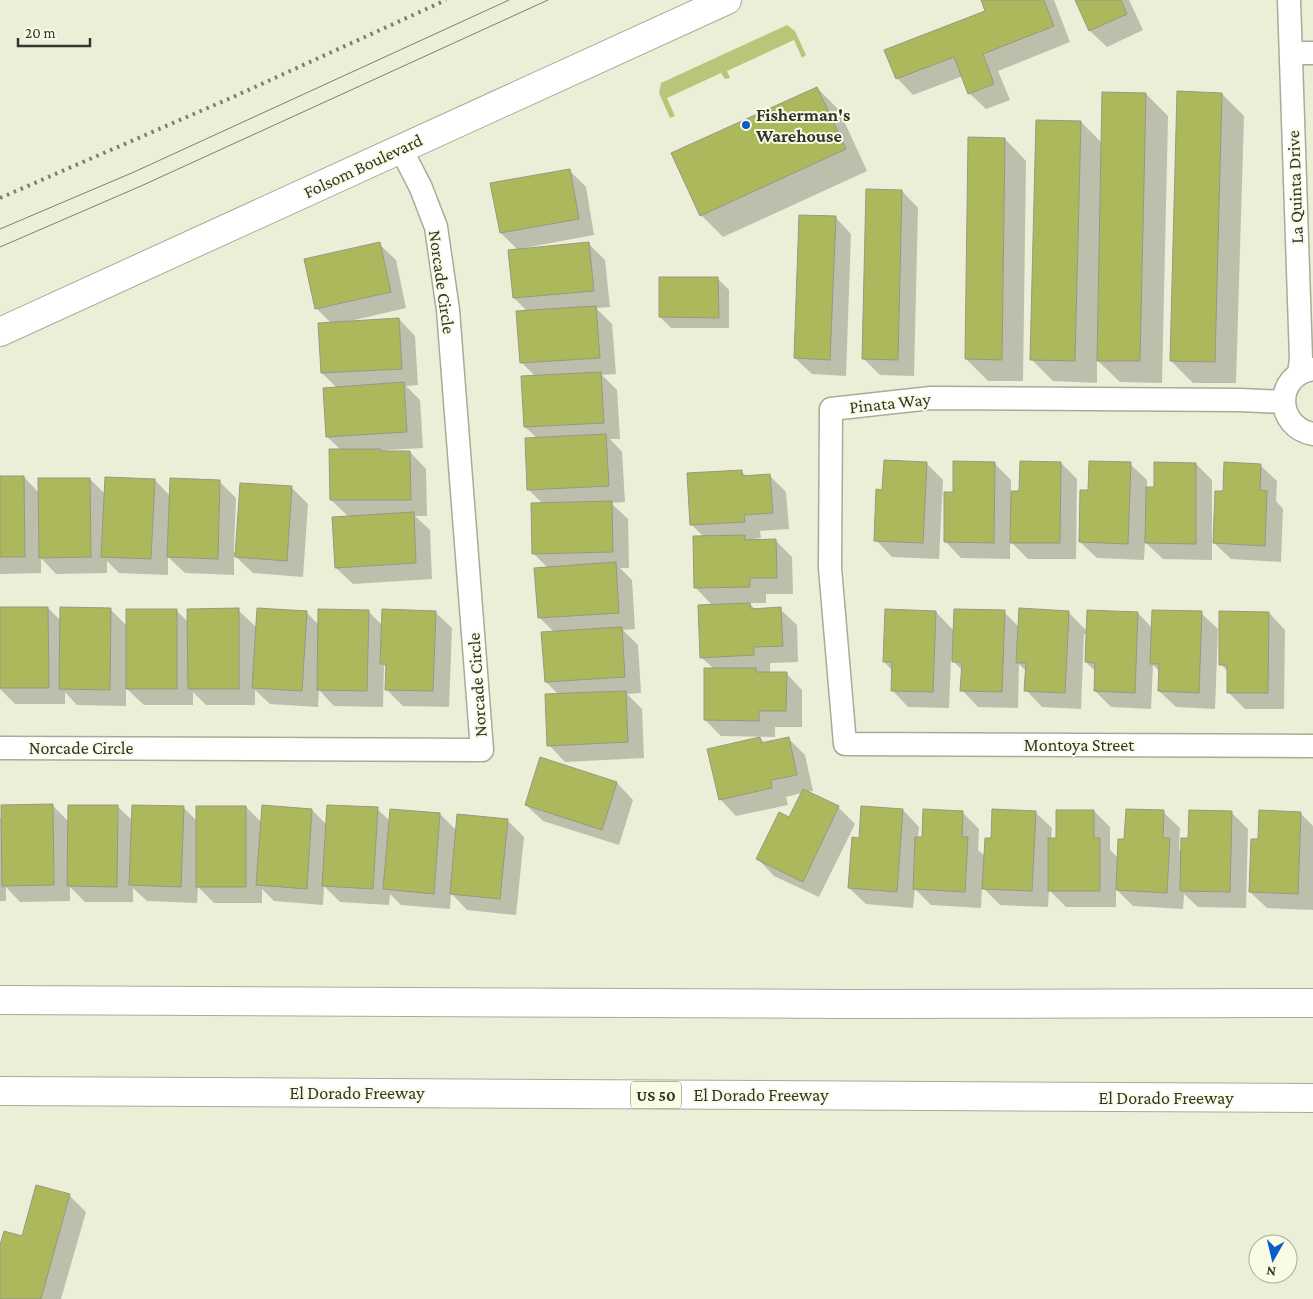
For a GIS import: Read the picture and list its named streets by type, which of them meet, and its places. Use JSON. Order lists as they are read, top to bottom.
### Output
{
  "streets": {
    "main road": ["Folsom Boulevard", "El Dorado Freeway", "US 50"],
    "street": [
      "La Quinta Drive",
      "Norcade Circle",
      "Pinata Way",
      "Montoya Street"
    ]
  },
  "crossings": [
    ["Folsom Boulevard", "Norcade Circle"],
    ["Pinata Way", "Montoya Street"]
  ],
  "places": ["Fisherman's Warehouse"],
  "scale_bar": "20 m",
  "north": "bottom"
}
